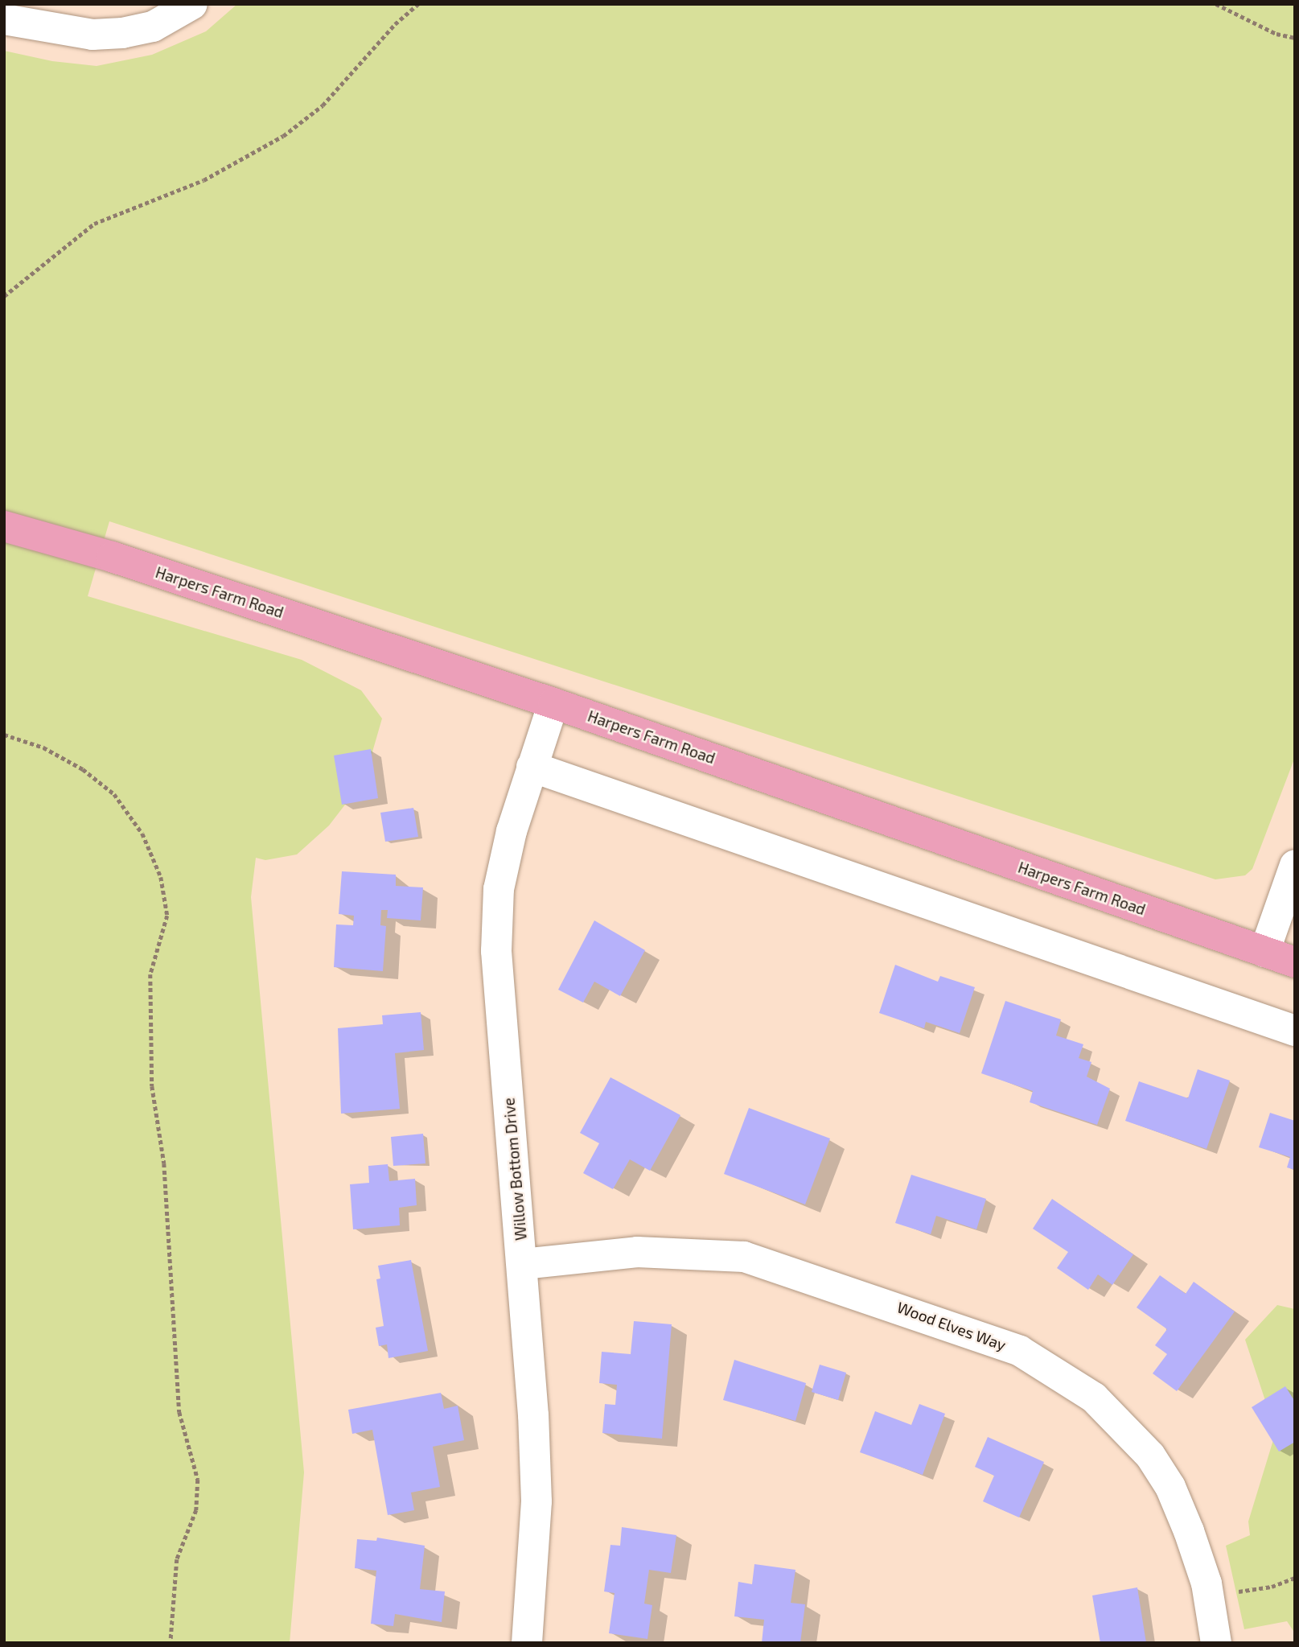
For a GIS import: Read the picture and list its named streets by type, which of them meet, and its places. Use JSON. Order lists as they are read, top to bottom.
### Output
{
  "streets": {
    "main road": ["Harpers Farm Road"],
    "street": ["Willow Bottom Drive", "Wood Elves Way"]
  },
  "crossings": [
    ["Harpers Farm Road", "Willow Bottom Drive"],
    ["Willow Bottom Drive", "Wood Elves Way"]
  ]
}
